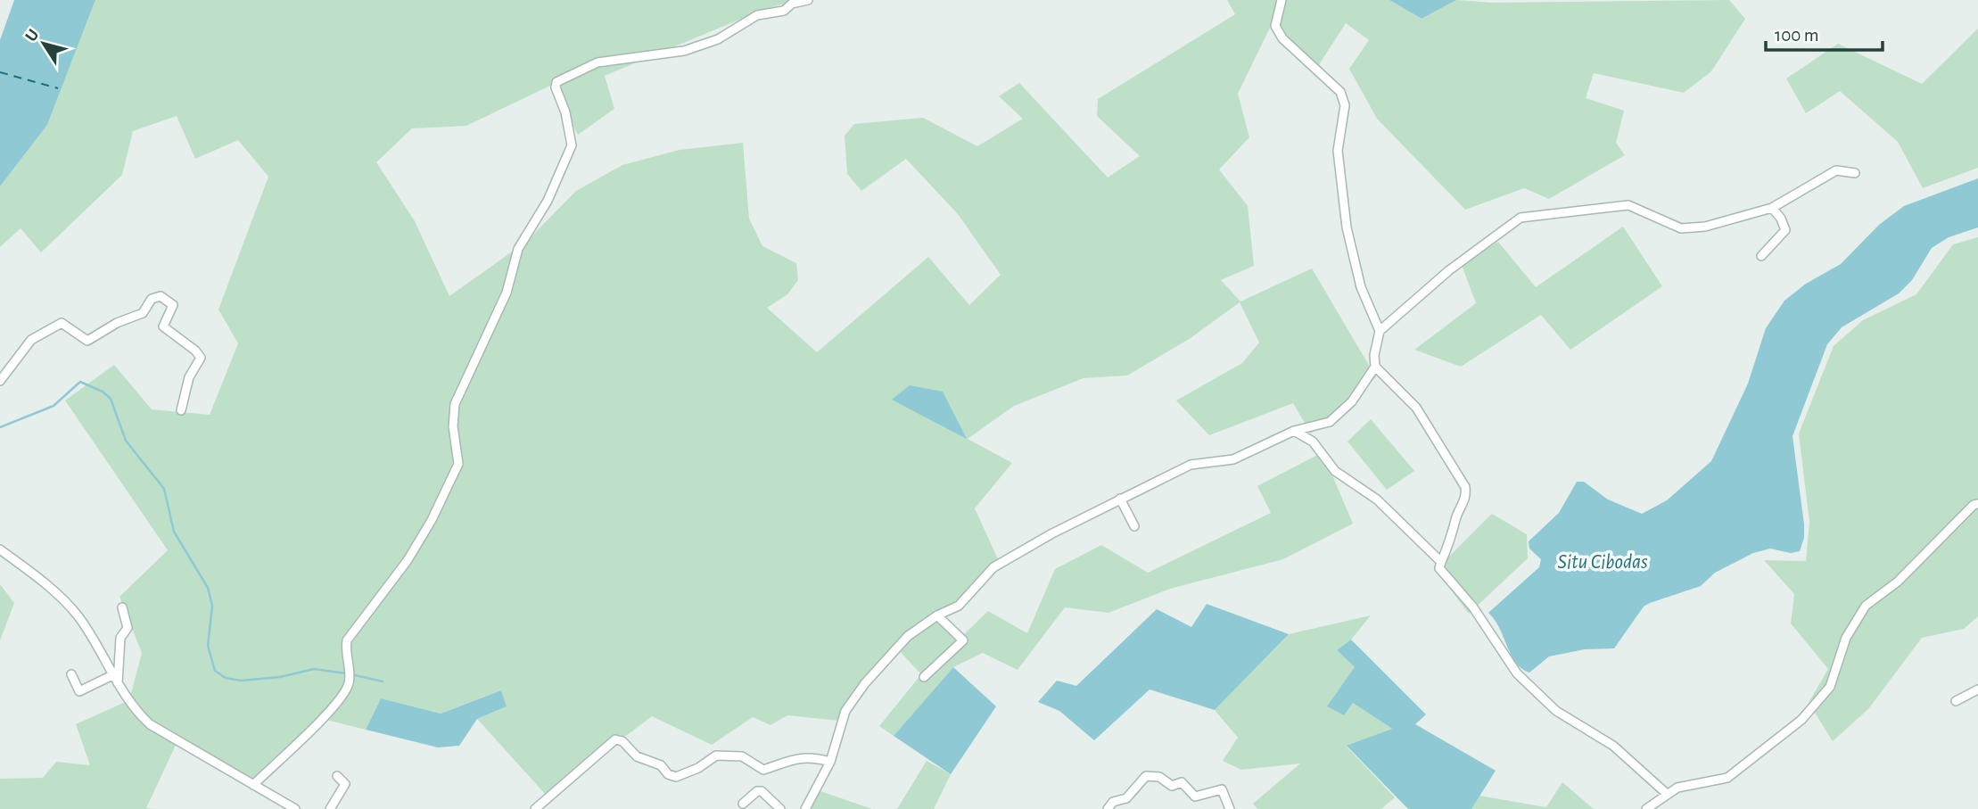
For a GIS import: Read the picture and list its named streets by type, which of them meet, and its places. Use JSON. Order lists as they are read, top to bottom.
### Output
{
  "water": ["Situ Cibodas"],
  "scale_bar": "100 m",
  "north": "top left"
}
